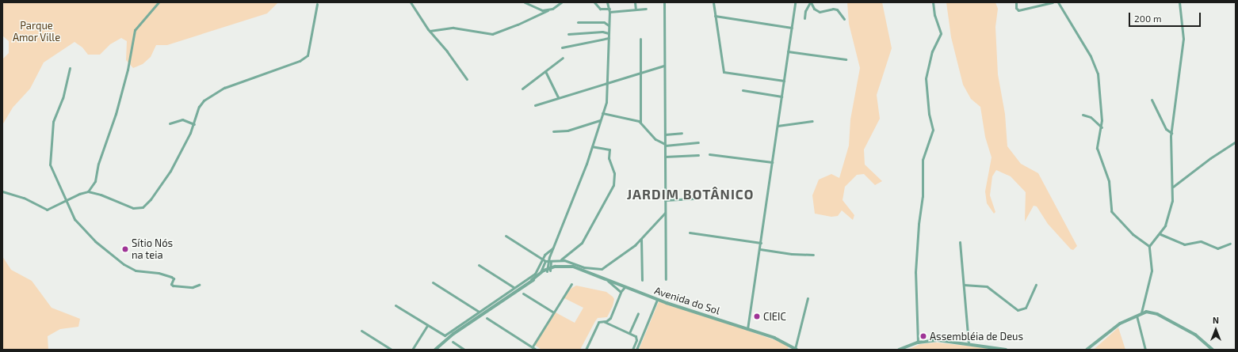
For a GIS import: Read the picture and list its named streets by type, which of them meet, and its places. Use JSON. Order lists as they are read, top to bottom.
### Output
{
  "streets": {
    "street": ["Avenida do Sol"]
  },
  "districts": ["JARDIM BOTÂNICO"],
  "parks": ["Parque Amor Ville"],
  "places": ["Sítio Nós na teia", "CIEIC", "Assembléia de Deus"],
  "scale_bar": "200 m",
  "north": "top"
}
